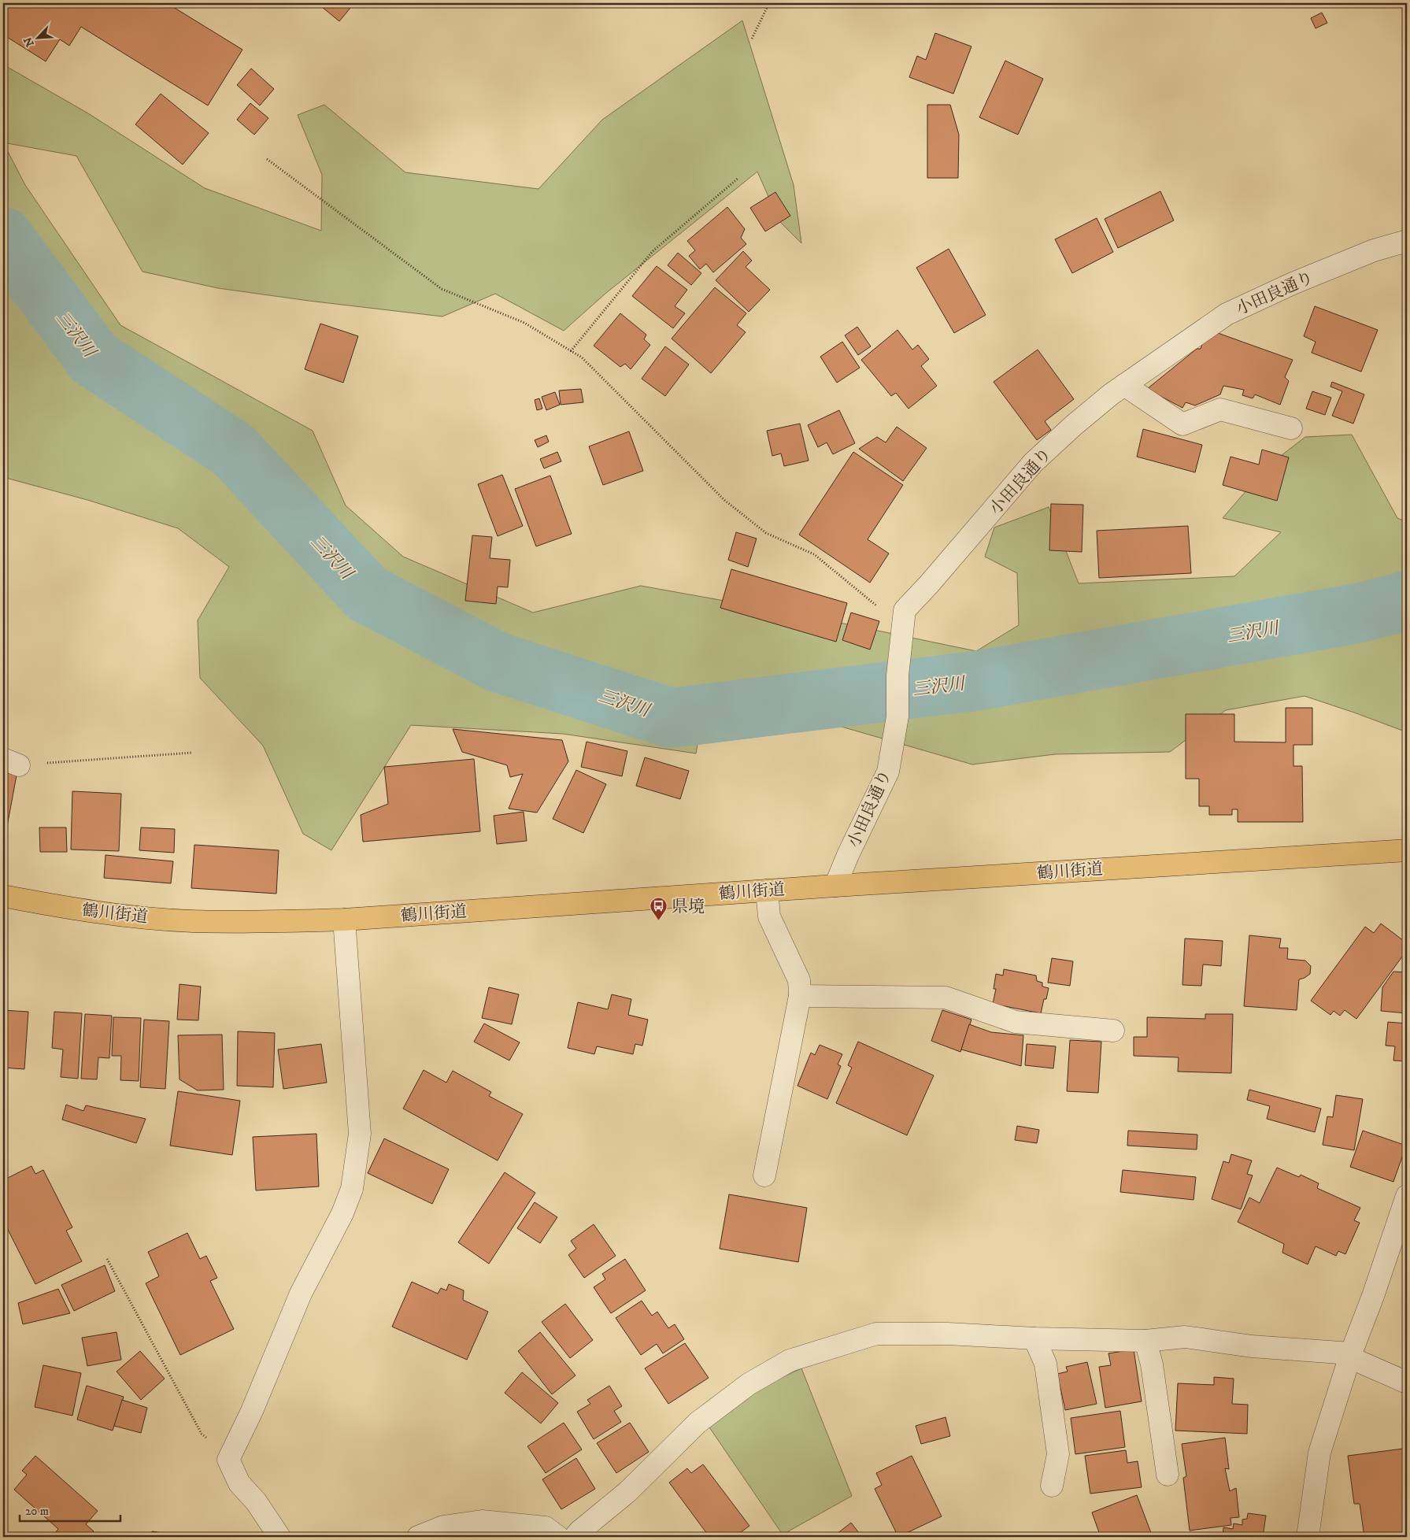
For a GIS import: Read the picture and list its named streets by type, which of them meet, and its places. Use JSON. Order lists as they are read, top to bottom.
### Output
{
  "streets": {
    "main road": ["鶴川街道"],
    "street": ["小田良通り"]
  },
  "crossings": [
    ["小田良通り", "鶴川街道"]
  ],
  "water": ["三沢川"],
  "places": {
    "bus stop": ["県境"]
  },
  "scale_bar": "20 m",
  "north": "bottom left"
}
